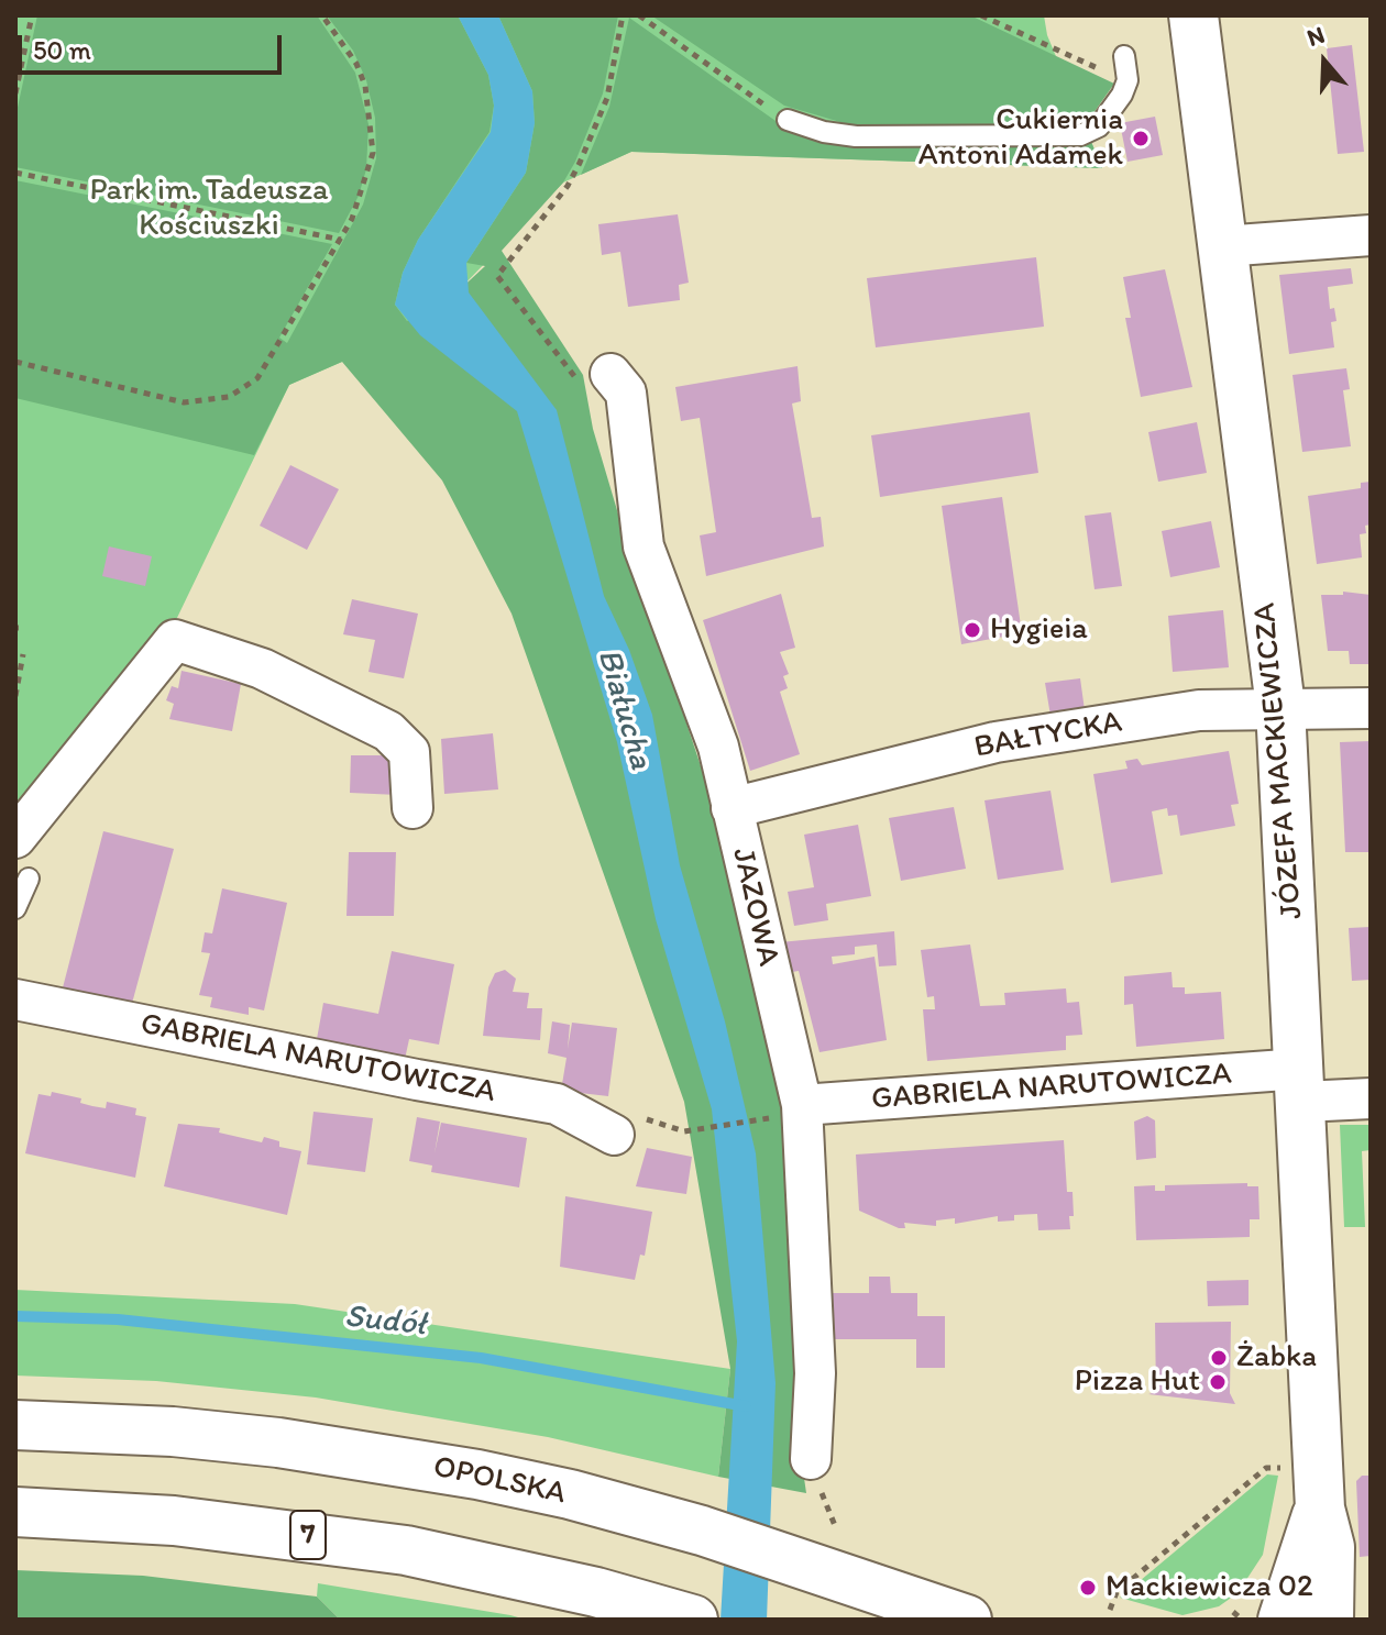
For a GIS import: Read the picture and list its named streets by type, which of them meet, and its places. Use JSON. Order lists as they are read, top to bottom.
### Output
{
  "streets": {
    "street": [
      "BAŁTYCKA",
      "JÓZEFA MACKIEWICZA",
      "JAZOWA",
      "GABRIELA NARUTOWICZA",
      "OPOLSKA",
      "7"
    ]
  },
  "crossings": [
    ["BAŁTYCKA", "JÓZEFA MACKIEWICZA"],
    ["BAŁTYCKA", "JAZOWA"],
    ["JÓZEFA MACKIEWICZA", "GABRIELA NARUTOWICZA"],
    ["JAZOWA", "GABRIELA NARUTOWICZA"]
  ],
  "water": ["Białucha", "Sudół"],
  "parks": ["Park im. Tadeusza Kościuszki"],
  "places": [
    "Cukiernia Antoni Adamek",
    "Hygieia",
    "Żabka",
    "Pizza Hut",
    "Mackiewicza 02"
  ],
  "scale_bar": "50 m",
  "north": "top"
}
